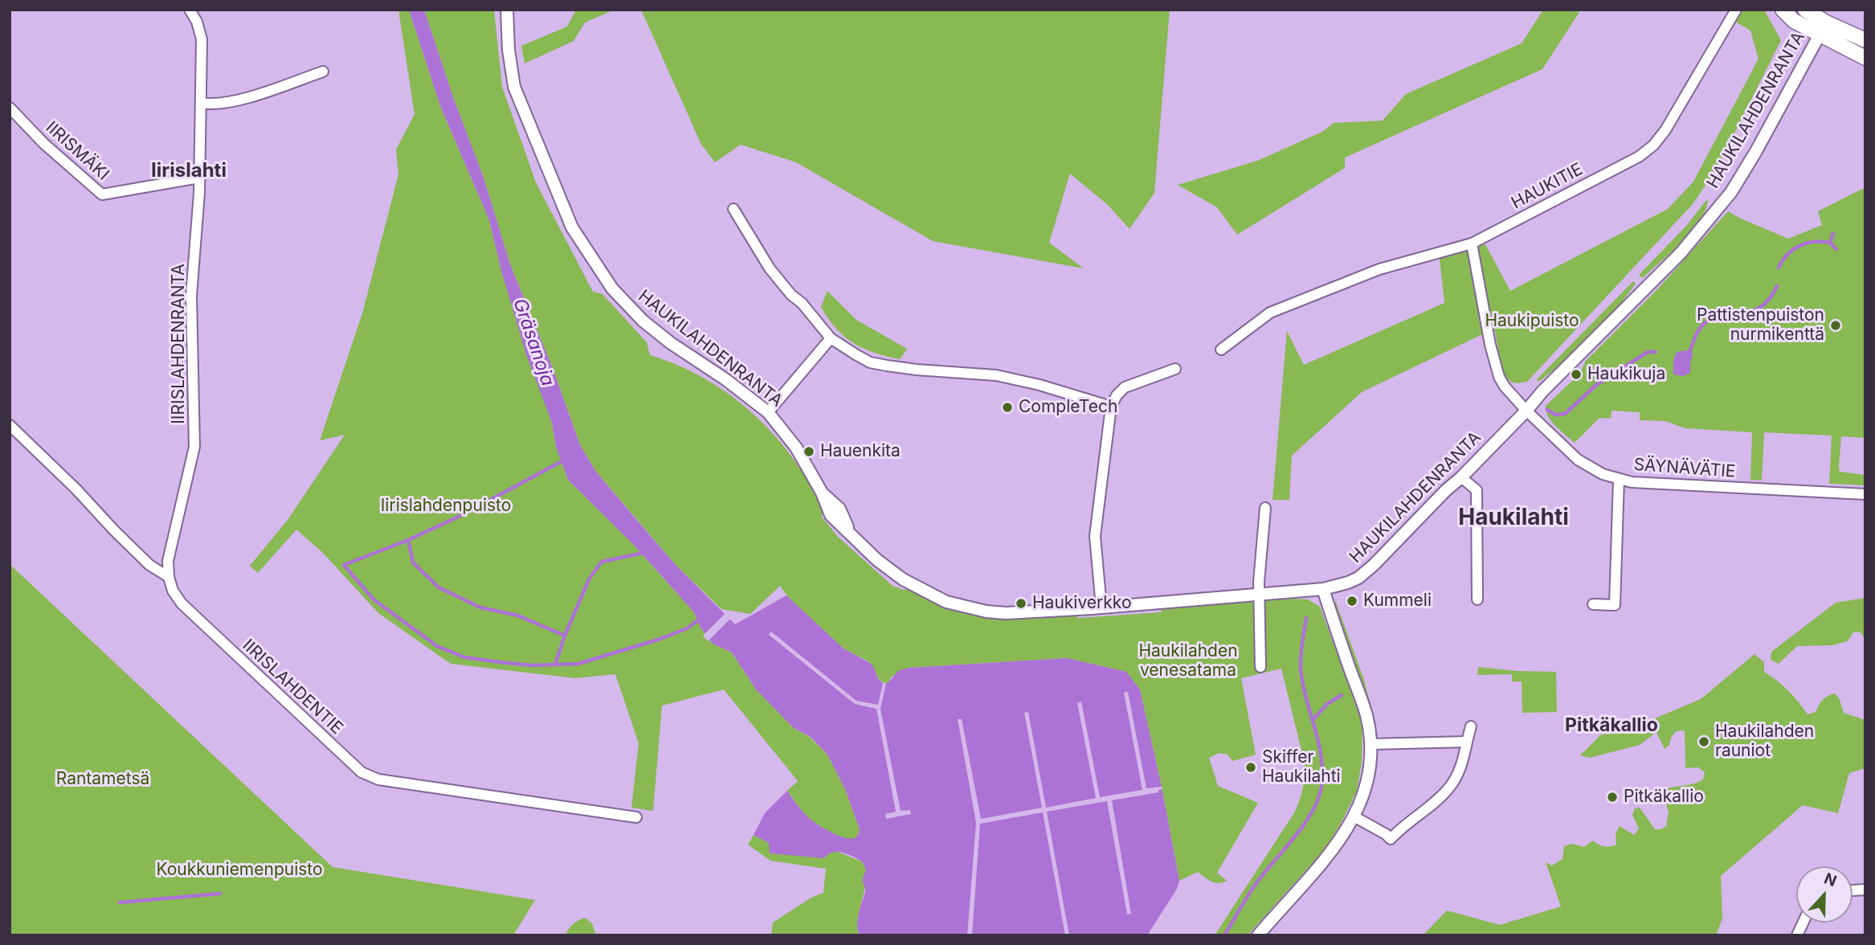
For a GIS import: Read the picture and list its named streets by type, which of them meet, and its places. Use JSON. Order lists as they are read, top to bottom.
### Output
{
  "streets": {
    "street": [
      "HAUKILAHDENRANTA",
      "IIRISMÄKI",
      "HAUKITIE",
      "IIRISLAHDENRANTA",
      "SÄYNÄVÄTIE",
      "IIRISLAHDENTIE"
    ]
  },
  "crossings": [
    ["HAUKILAHDENRANTA", "SÄYNÄVÄTIE"],
    ["IIRISMÄKI", "IIRISLAHDENRANTA"],
    ["IIRISLAHDENRANTA", "IIRISLAHDENTIE"]
  ],
  "districts": ["Iirislahti", "Haukilahti", "Pitkäkallio"],
  "water": ["Gräsanoja"],
  "parks": [
    "Haukipuisto",
    "Iirislahdenpuisto",
    "Haukilahden venesatama",
    "Rantametsä",
    "Koukkuniemenpuisto"
  ],
  "places": [
    "Pattistenpuiston nurmikenttä",
    "Haukikuja",
    "CompleTech",
    "Hauenkita",
    "Kummeli",
    "Haukiverkko",
    "Haukilahden rauniot",
    "Skiffer Haukilahti",
    "Pitkäkallio"
  ],
  "north": "top"
}
